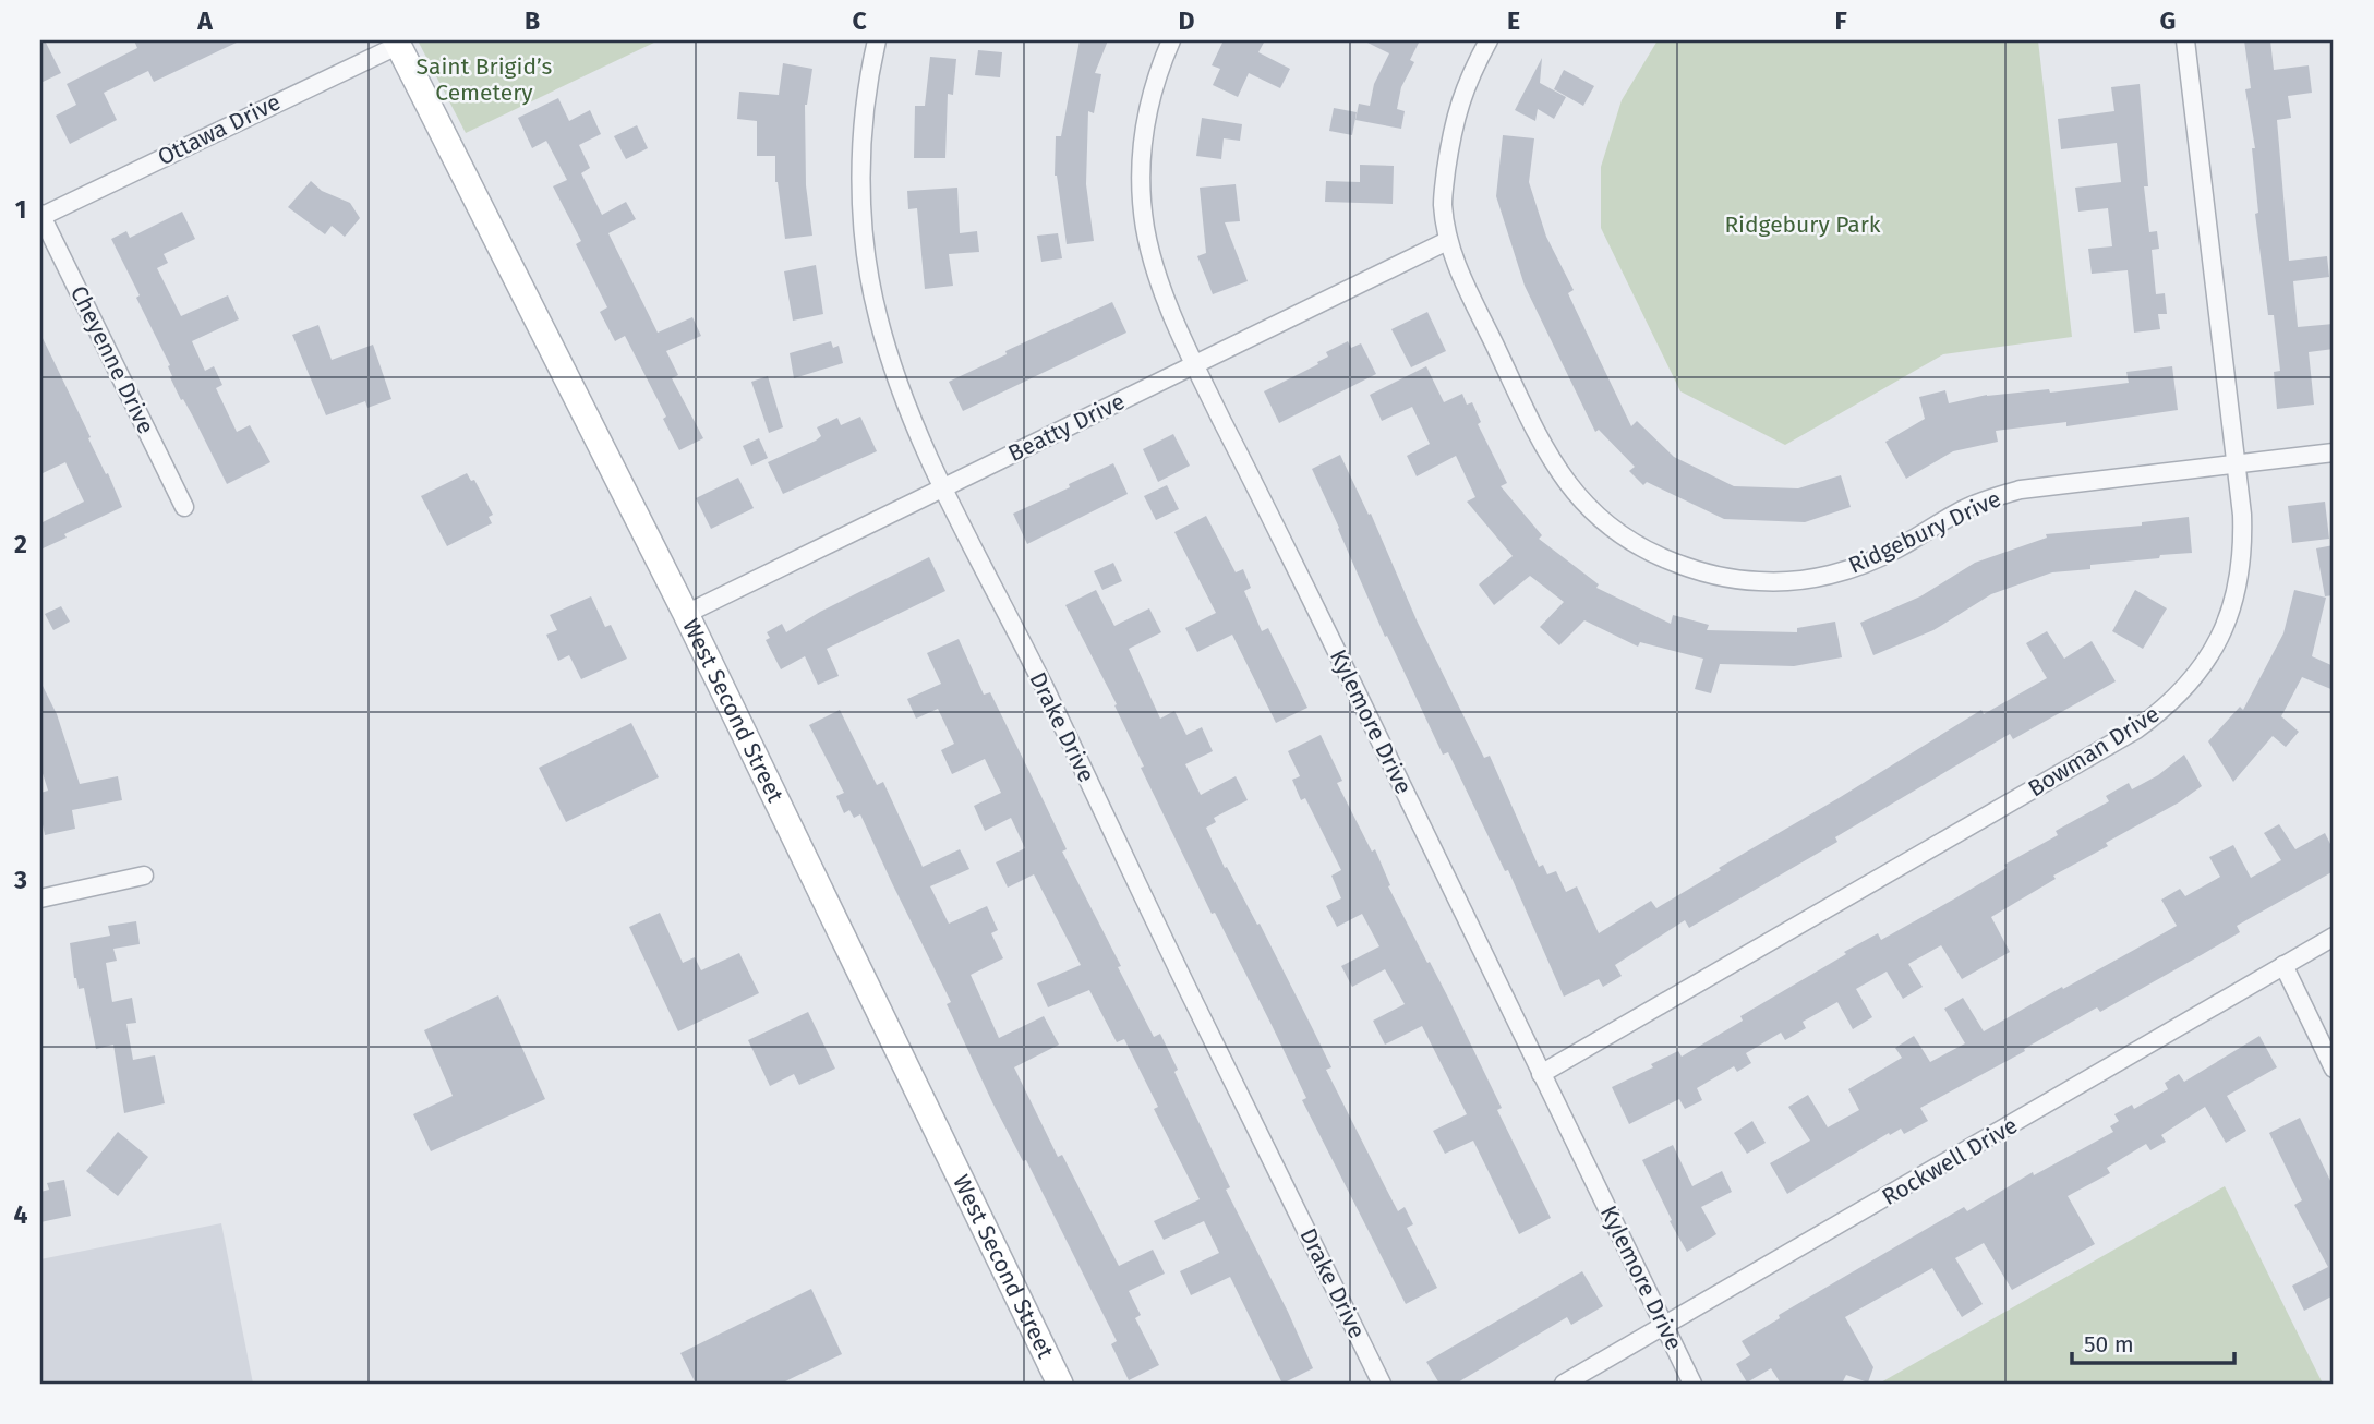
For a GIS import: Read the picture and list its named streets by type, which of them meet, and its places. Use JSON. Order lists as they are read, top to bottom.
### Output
{
  "streets": {
    "main road": ["West Second Street"],
    "street": [
      "Ottawa Drive",
      "Cheyenne Drive",
      "Beatty Drive",
      "Ridgebury Drive",
      "Kylemore Drive",
      "Drake Drive",
      "Bowman Drive",
      "Rockwell Drive"
    ]
  },
  "crossings": [
    ["Ottawa Drive", "Cheyenne Drive"],
    ["Ottawa Drive", "West Second Street"],
    ["Beatty Drive", "Ridgebury Drive"],
    ["Beatty Drive", "West Second Street"],
    ["Beatty Drive", "Kylemore Drive"],
    ["Beatty Drive", "Drake Drive"],
    ["Ridgebury Drive", "Bowman Drive"],
    ["Kylemore Drive", "Bowman Drive"],
    ["Kylemore Drive", "Rockwell Drive"]
  ],
  "parks": ["Saint Brigid’s Cemetery", "Ridgebury Park"],
  "scale_bar": "50 m",
  "grid": {
    "columns": [
      "A",
      "B",
      "C",
      "D",
      "E",
      "F",
      "G"
    ],
    "rows": [
      "1",
      "2",
      "3",
      "4"
    ]
  }
}
